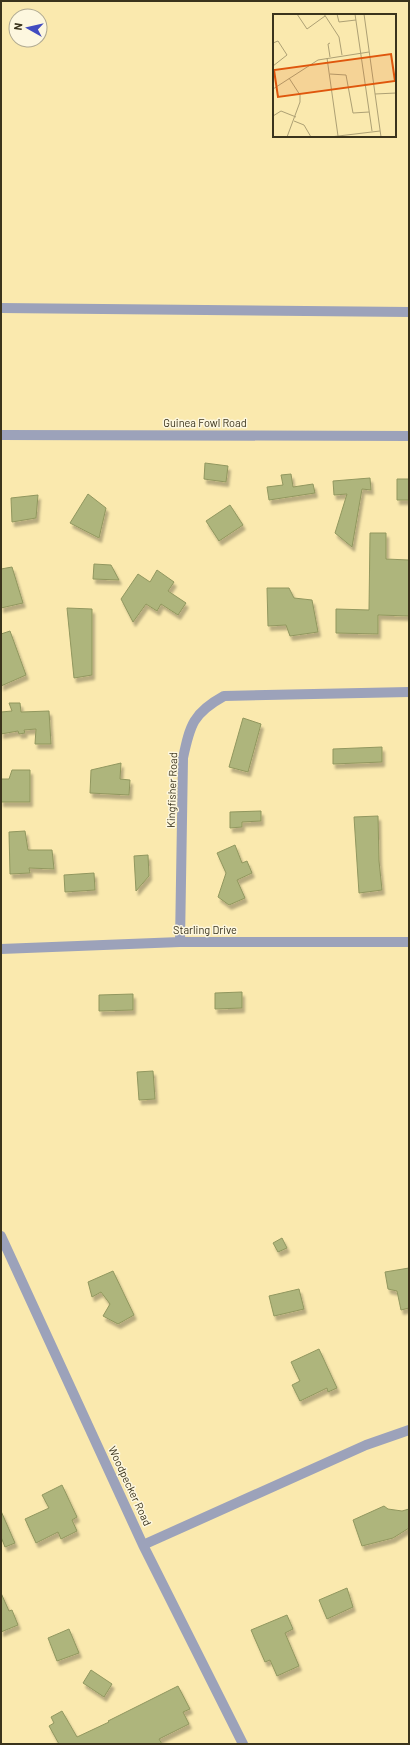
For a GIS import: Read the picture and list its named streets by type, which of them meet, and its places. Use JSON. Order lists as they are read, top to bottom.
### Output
{
  "streets": {
    "street": [
      "Guinea Fowl Road",
      "Kingfisher Road",
      "Starling Drive",
      "Woodpecker Road"
    ]
  },
  "crossings": [
    ["Kingfisher Road", "Starling Drive"]
  ],
  "north": "left"
}
